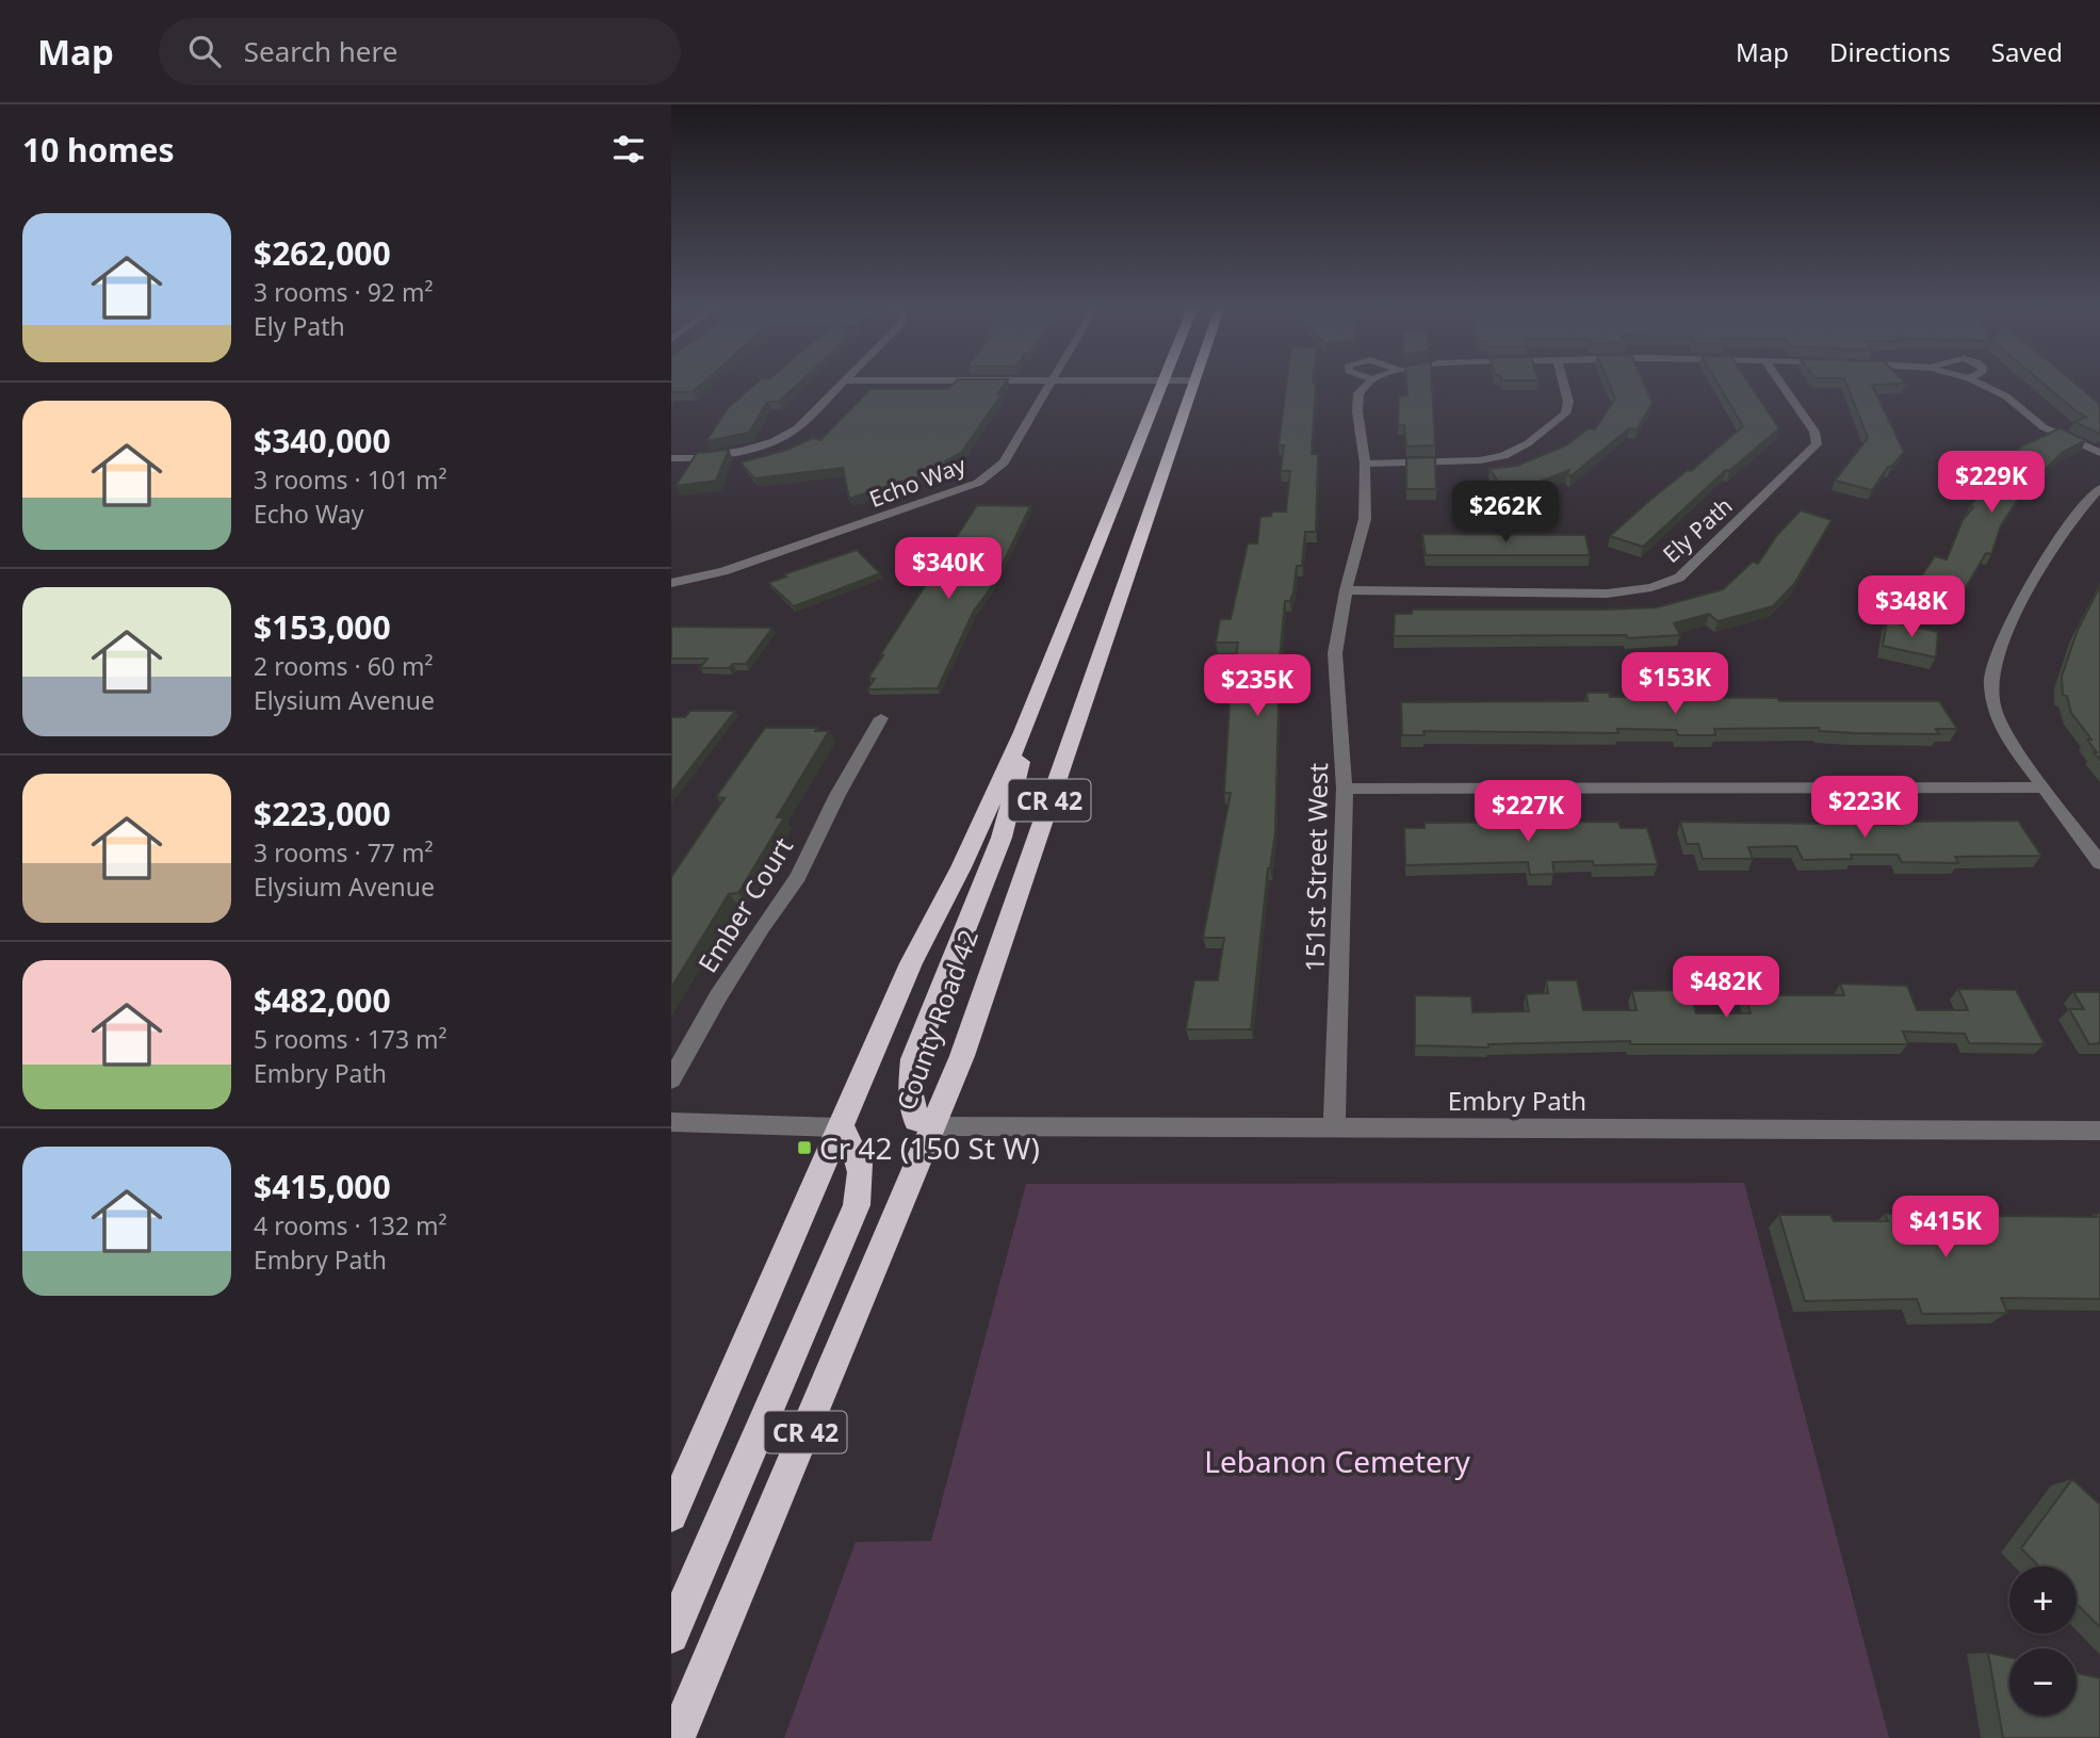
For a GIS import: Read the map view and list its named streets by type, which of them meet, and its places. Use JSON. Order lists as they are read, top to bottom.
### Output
{
  "streets": {
    "highway": ["CR 42", "County Road 42"],
    "street": [
      "Echo Way",
      "Ely Path",
      "151st Street West",
      "Ember Court",
      "Embry Path"
    ]
  },
  "crossings": [
    ["Ely Path", "151st Street West"],
    ["151st Street West", "Embry Path"],
    ["County Road 42", "Embry Path"]
  ],
  "parks": ["Lebanon Cemetery"],
  "places": {
    "transit": ["Cr 42 (150 St W)"]
  },
  "page": {
    "header": "Map",
    "search": "Search here",
    "nav": ["Map", "Directions", "Saved"],
    "heading": "10 homes",
    "list": [
      {
        "name": "$262,000",
        "note": "3 rooms · 92 m² · Ely Path"
      },
      {
        "name": "$340,000",
        "note": "3 rooms · 101 m² · Echo Way"
      },
      {
        "name": "$153,000",
        "note": "2 rooms · 60 m² · Elysium Avenue"
      },
      {
        "name": "$223,000",
        "note": "3 rooms · 77 m² · Elysium Avenue"
      },
      {
        "name": "$482,000",
        "note": "5 rooms · 173 m² · Embry Path"
      },
      {
        "name": "$415,000",
        "note": "4 rooms · 132 m² · Embry Path"
      }
    ],
    "price": [
      "$229K",
      "$262K",
      "$340K",
      "$348K",
      "$153K",
      "$235K",
      "$223K",
      "$227K",
      "$482K",
      "$415K"
    ],
    "map_buttons": ["+", "−"]
  }
}
